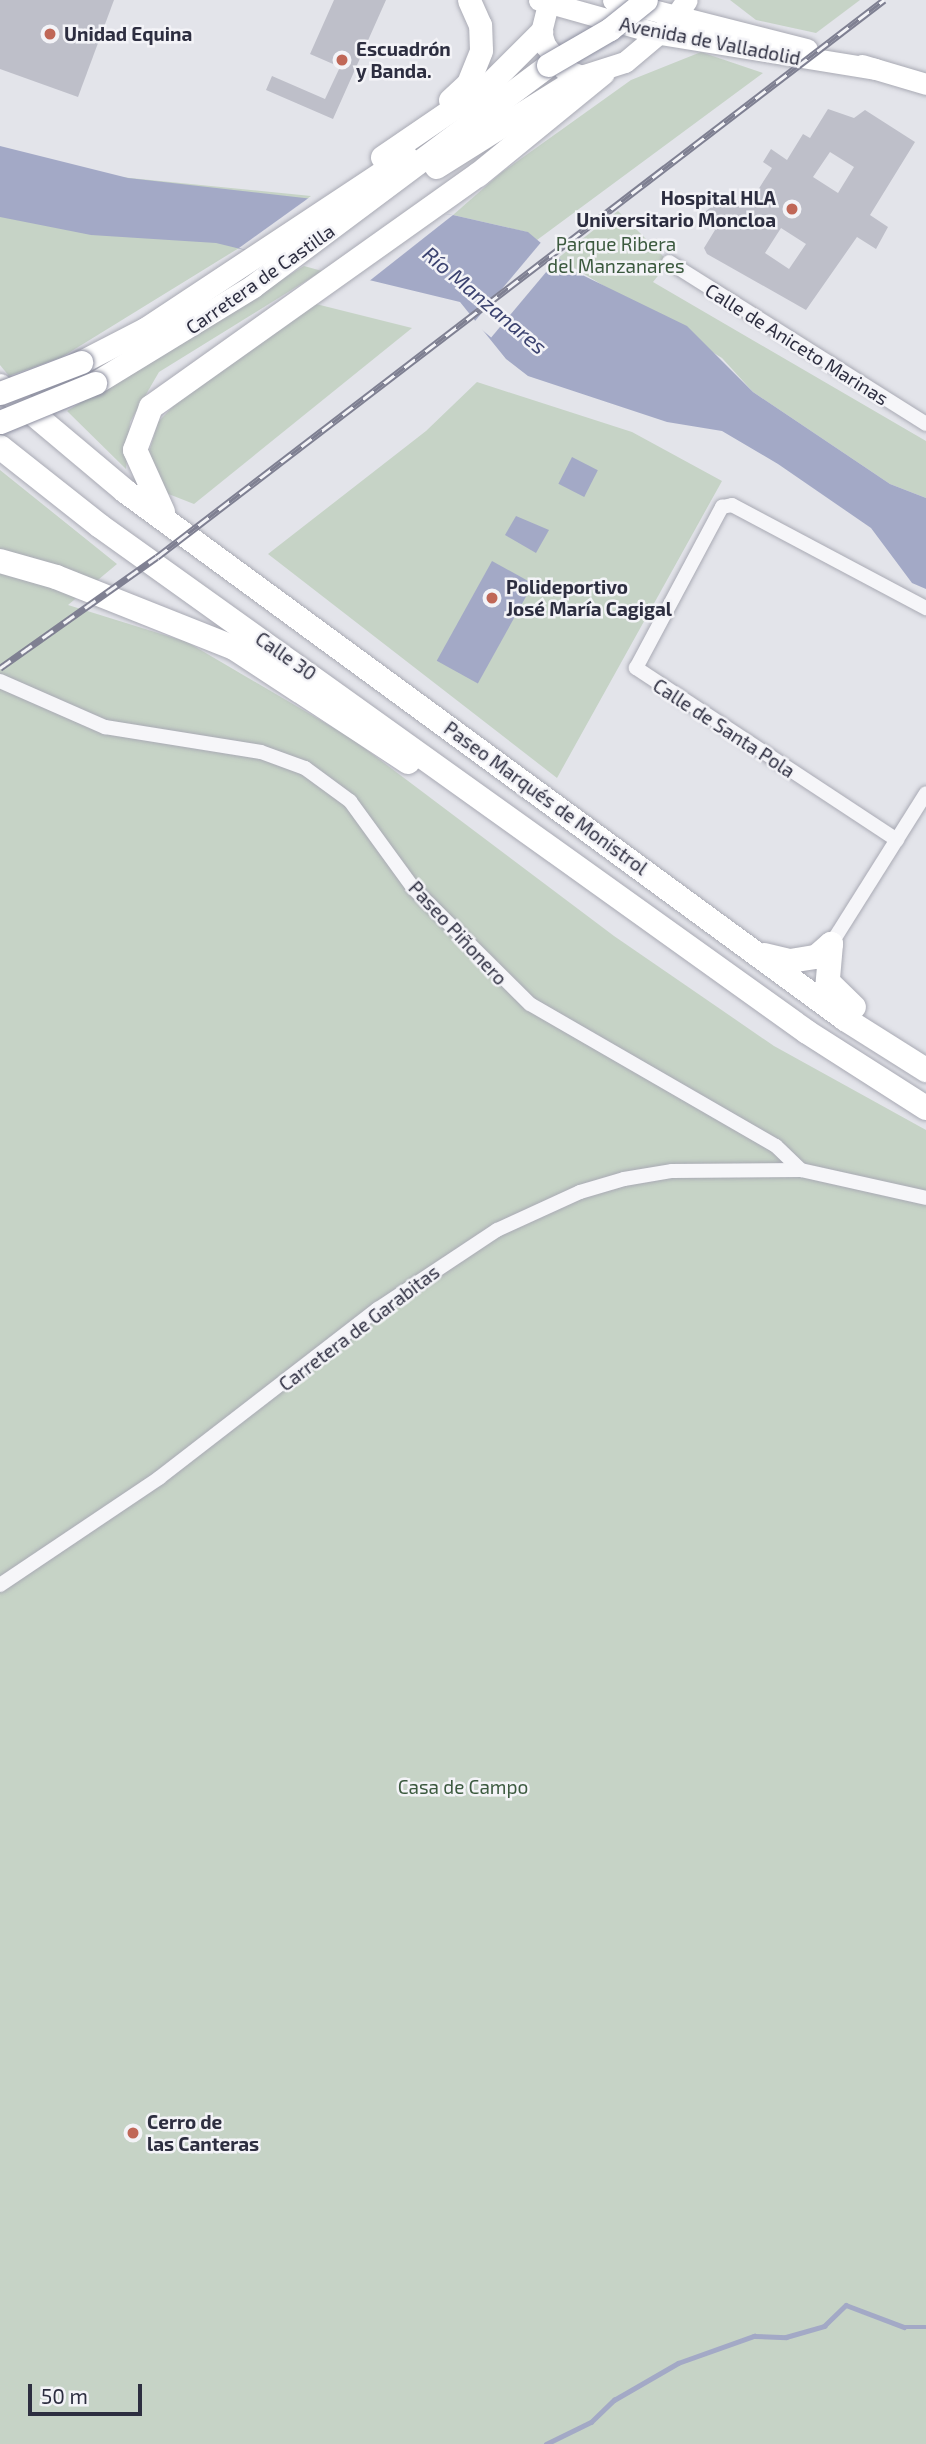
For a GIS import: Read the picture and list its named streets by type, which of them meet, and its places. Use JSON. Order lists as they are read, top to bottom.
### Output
{
  "streets": {
    "highway": ["Carretera de Castilla", "Calle 30", "Paseo Marqués de Monistrol"],
    "main road": ["Avenida de Valladolid"],
    "street": [
      "Calle de Aniceto Marinas",
      "Calle de Santa Pola",
      "Paseo Piñonero",
      "Carretera de Garabitas"
    ]
  },
  "crossings": [
    ["Calle 30", "Paseo Marqués de Monistrol"],
    ["Paseo Piñonero", "Carretera de Garabitas"]
  ],
  "water": ["Río Manzanares"],
  "parks": ["Parque Ribera del Manzanares", "Casa de Campo"],
  "places": [
    "Unidad Equina",
    "Escuadrón y Banda.",
    "Hospital HLA Universitario Moncloa",
    "Polideportivo José María Cagigal",
    "Cerro de las Canteras"
  ],
  "scale_bar": "50 m"
}
